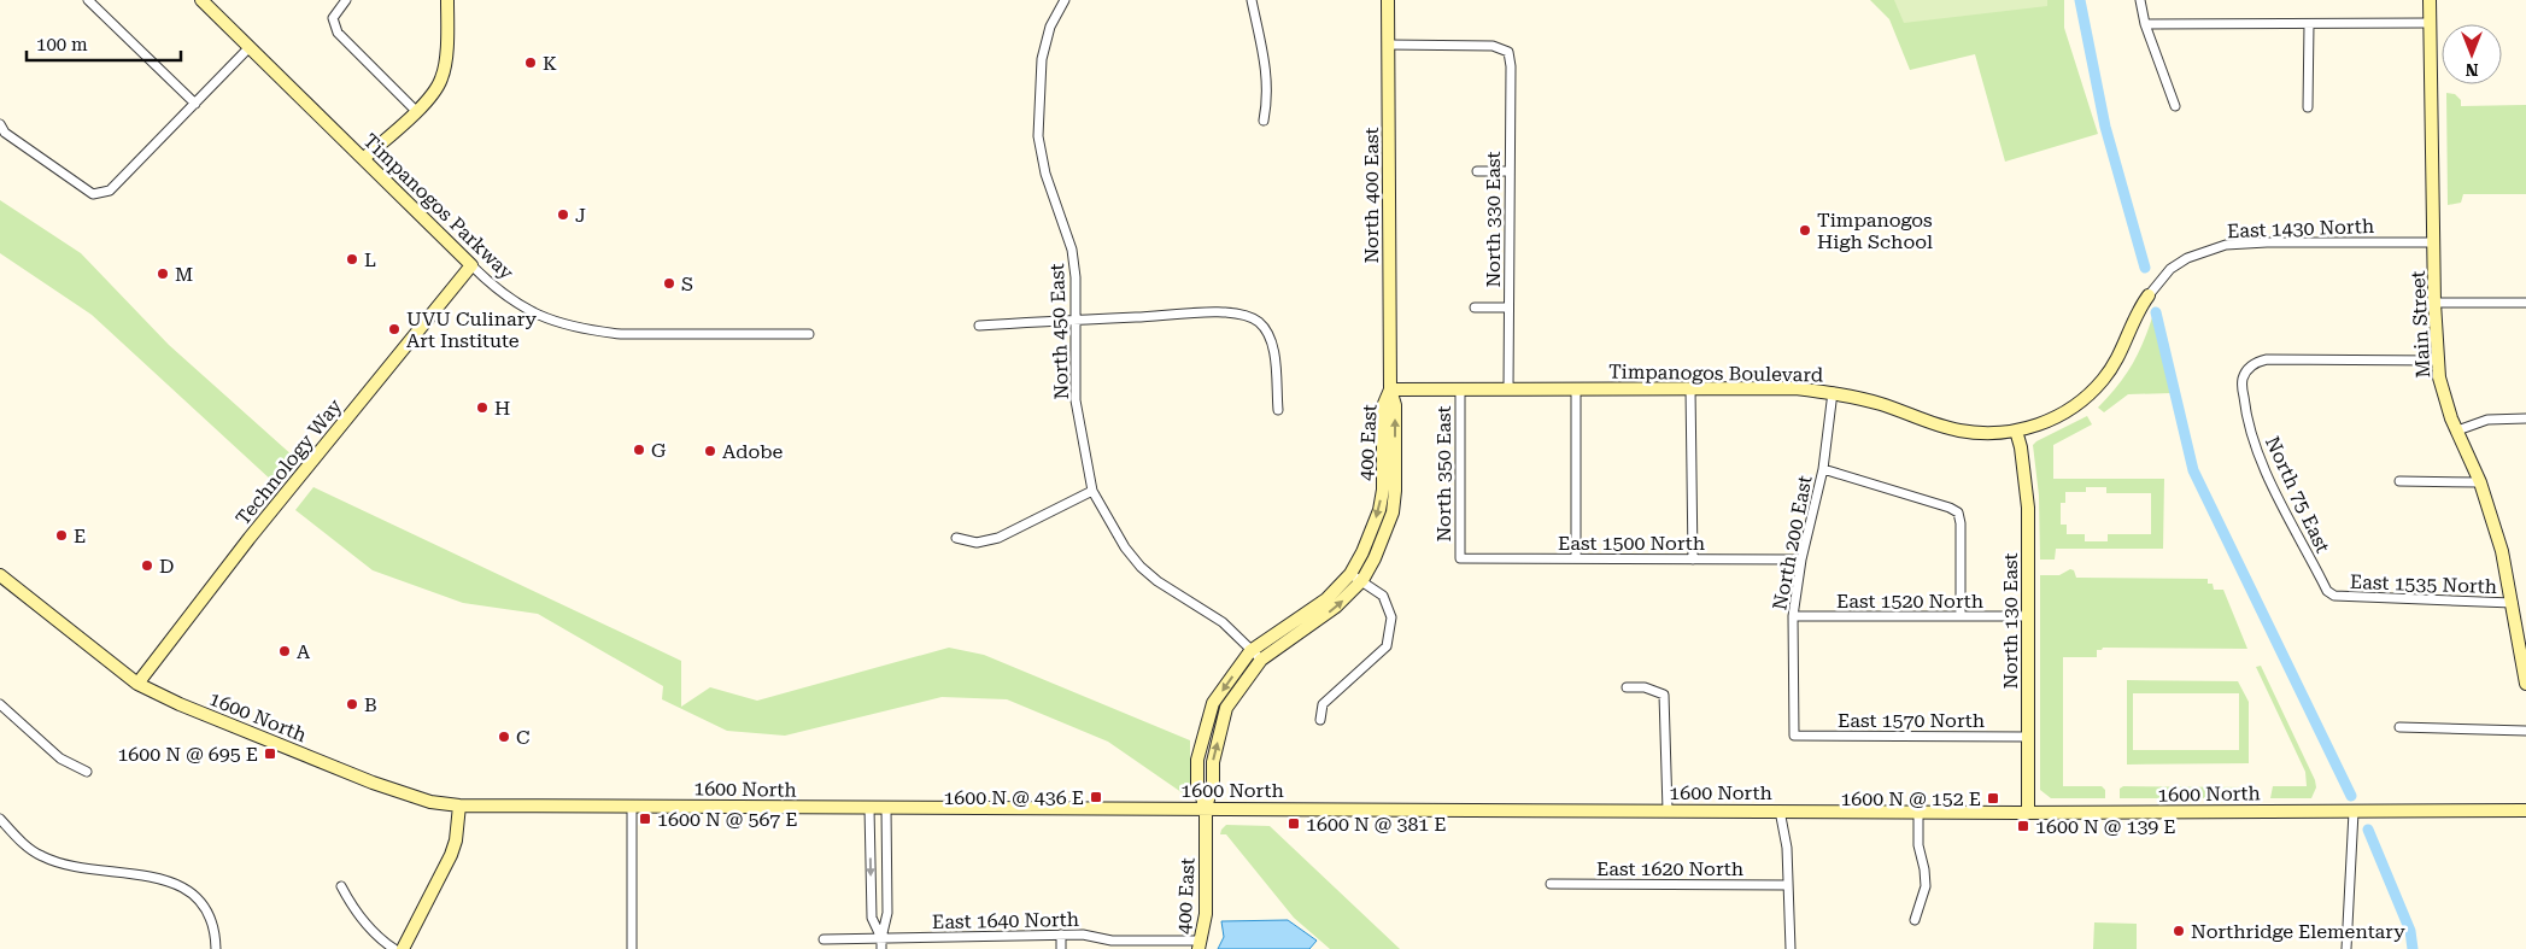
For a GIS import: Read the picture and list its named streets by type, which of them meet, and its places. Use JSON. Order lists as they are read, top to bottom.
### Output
{
  "streets": {
    "street": [
      "North 400 East",
      "Timpanogos Parkway",
      "North 330 East",
      "East 1430 North",
      "Main Street",
      "North 450 East",
      "Timpanogos Boulevard",
      "400 East",
      "Technology Way",
      "North 350 East",
      "North 75 East",
      "East 1500 North",
      "North 200 East",
      "East 1535 North",
      "East 1520 North",
      "North 130 East",
      "1600 North",
      "East 1570 North",
      "East 1620 North",
      "East 1640 North"
    ]
  },
  "crossings": [
    ["North 400 East", "North 330 East"],
    ["North 400 East", "Timpanogos Boulevard"],
    ["North 400 East", "400 East"],
    ["Timpanogos Parkway", "Technology Way"],
    ["North 330 East", "Timpanogos Boulevard"],
    ["East 1430 North", "Main Street"],
    ["East 1430 North", "Timpanogos Boulevard"],
    ["Main Street", "North 75 East"],
    ["Main Street", "East 1535 North"],
    ["North 450 East", "400 East"],
    ["Timpanogos Boulevard", "400 East"],
    ["Timpanogos Boulevard", "North 350 East"],
    ["Timpanogos Boulevard", "North 200 East"],
    ["Timpanogos Boulevard", "North 130 East"],
    ["400 East", "1600 North"],
    ["400 East", "East 1640 North"],
    ["Technology Way", "1600 North"],
    ["North 350 East", "East 1500 North"],
    ["North 75 East", "East 1535 North"],
    ["East 1500 North", "North 200 East"],
    ["North 200 East", "East 1520 North"],
    ["North 200 East", "East 1570 North"],
    ["East 1520 North", "North 130 East"],
    ["North 130 East", "1600 North"],
    ["North 130 East", "East 1570 North"]
  ],
  "places": {
    "other": [
      "K",
      "J",
      "Timpanogos High School",
      "L",
      "M",
      "S",
      "UVU Culinary Art Institute",
      "H",
      "G",
      "Adobe",
      "E",
      "D",
      "A",
      "B",
      "C",
      "Northridge Elementary"
    ],
    "transit": [
      "1600 N @ 695 E",
      "1600 N @ 436 E",
      "1600 N @ 152 E",
      "1600 N @ 567 E",
      "1600 N @ 381 E",
      "1600 N @ 139 E"
    ]
  },
  "scale_bar": "100 m",
  "north": "bottom"
}
